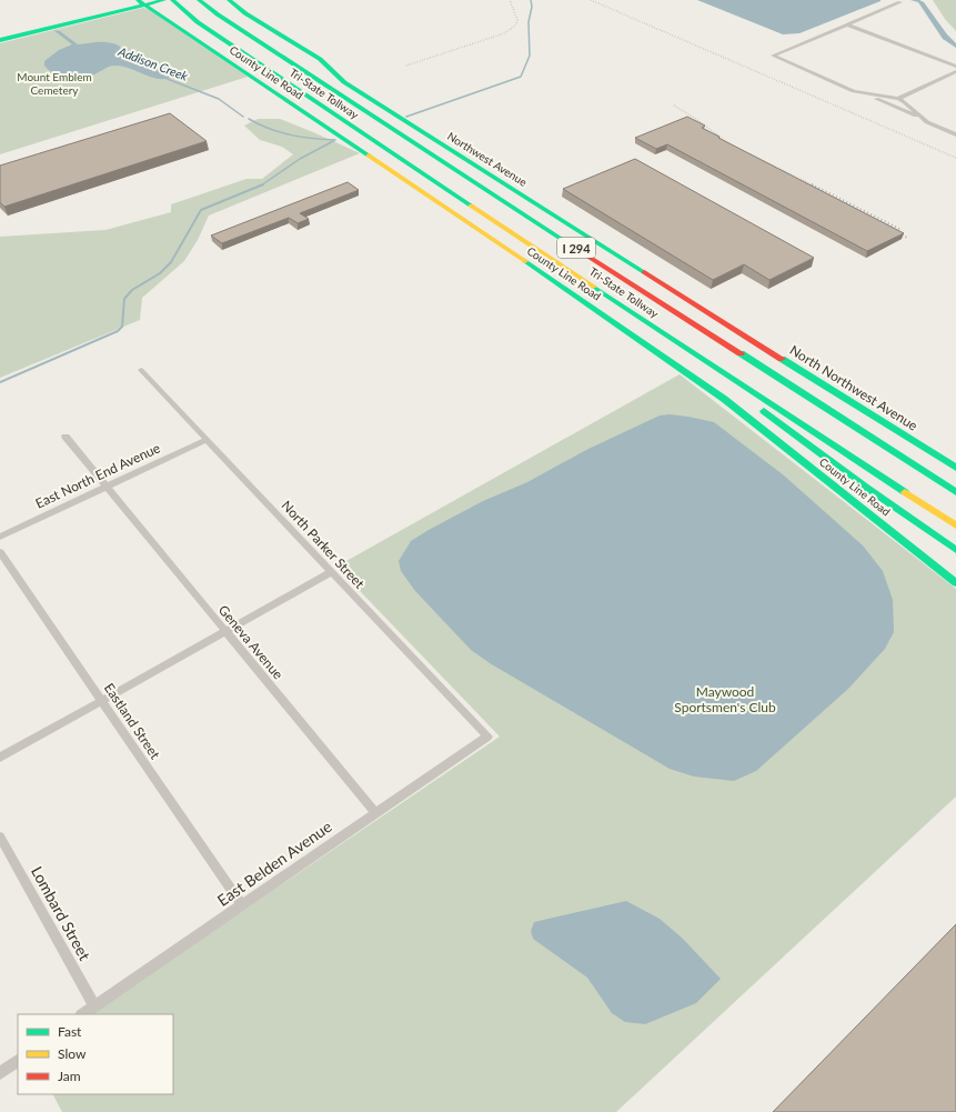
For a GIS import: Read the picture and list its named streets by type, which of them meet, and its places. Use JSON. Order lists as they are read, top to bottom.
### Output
{
  "streets": {
    "main road": [
      "County Line Road",
      "Tri-State Tollway",
      "Northwest Avenue",
      "I 294",
      "North Northwest Avenue"
    ],
    "street": [
      "East North End Avenue",
      "North Parker Street",
      "Geneva Avenue",
      "Eastland Street",
      "East Belden Avenue",
      "Lombard Street"
    ]
  },
  "crossings": [
    ["Northwest Avenue", "North Northwest Avenue"],
    ["East North End Avenue", "North Parker Street"],
    ["East North End Avenue", "Geneva Avenue"],
    ["North Parker Street", "East Belden Avenue"],
    ["Geneva Avenue", "East Belden Avenue"],
    ["Eastland Street", "East Belden Avenue"],
    ["East Belden Avenue", "Lombard Street"]
  ],
  "water": ["Addison Creek"],
  "parks": ["Mount Emblem Cemetery", "Maywood Sportsmen's Club"],
  "legend": ["Fast", "Slow", "Jam"]
}
